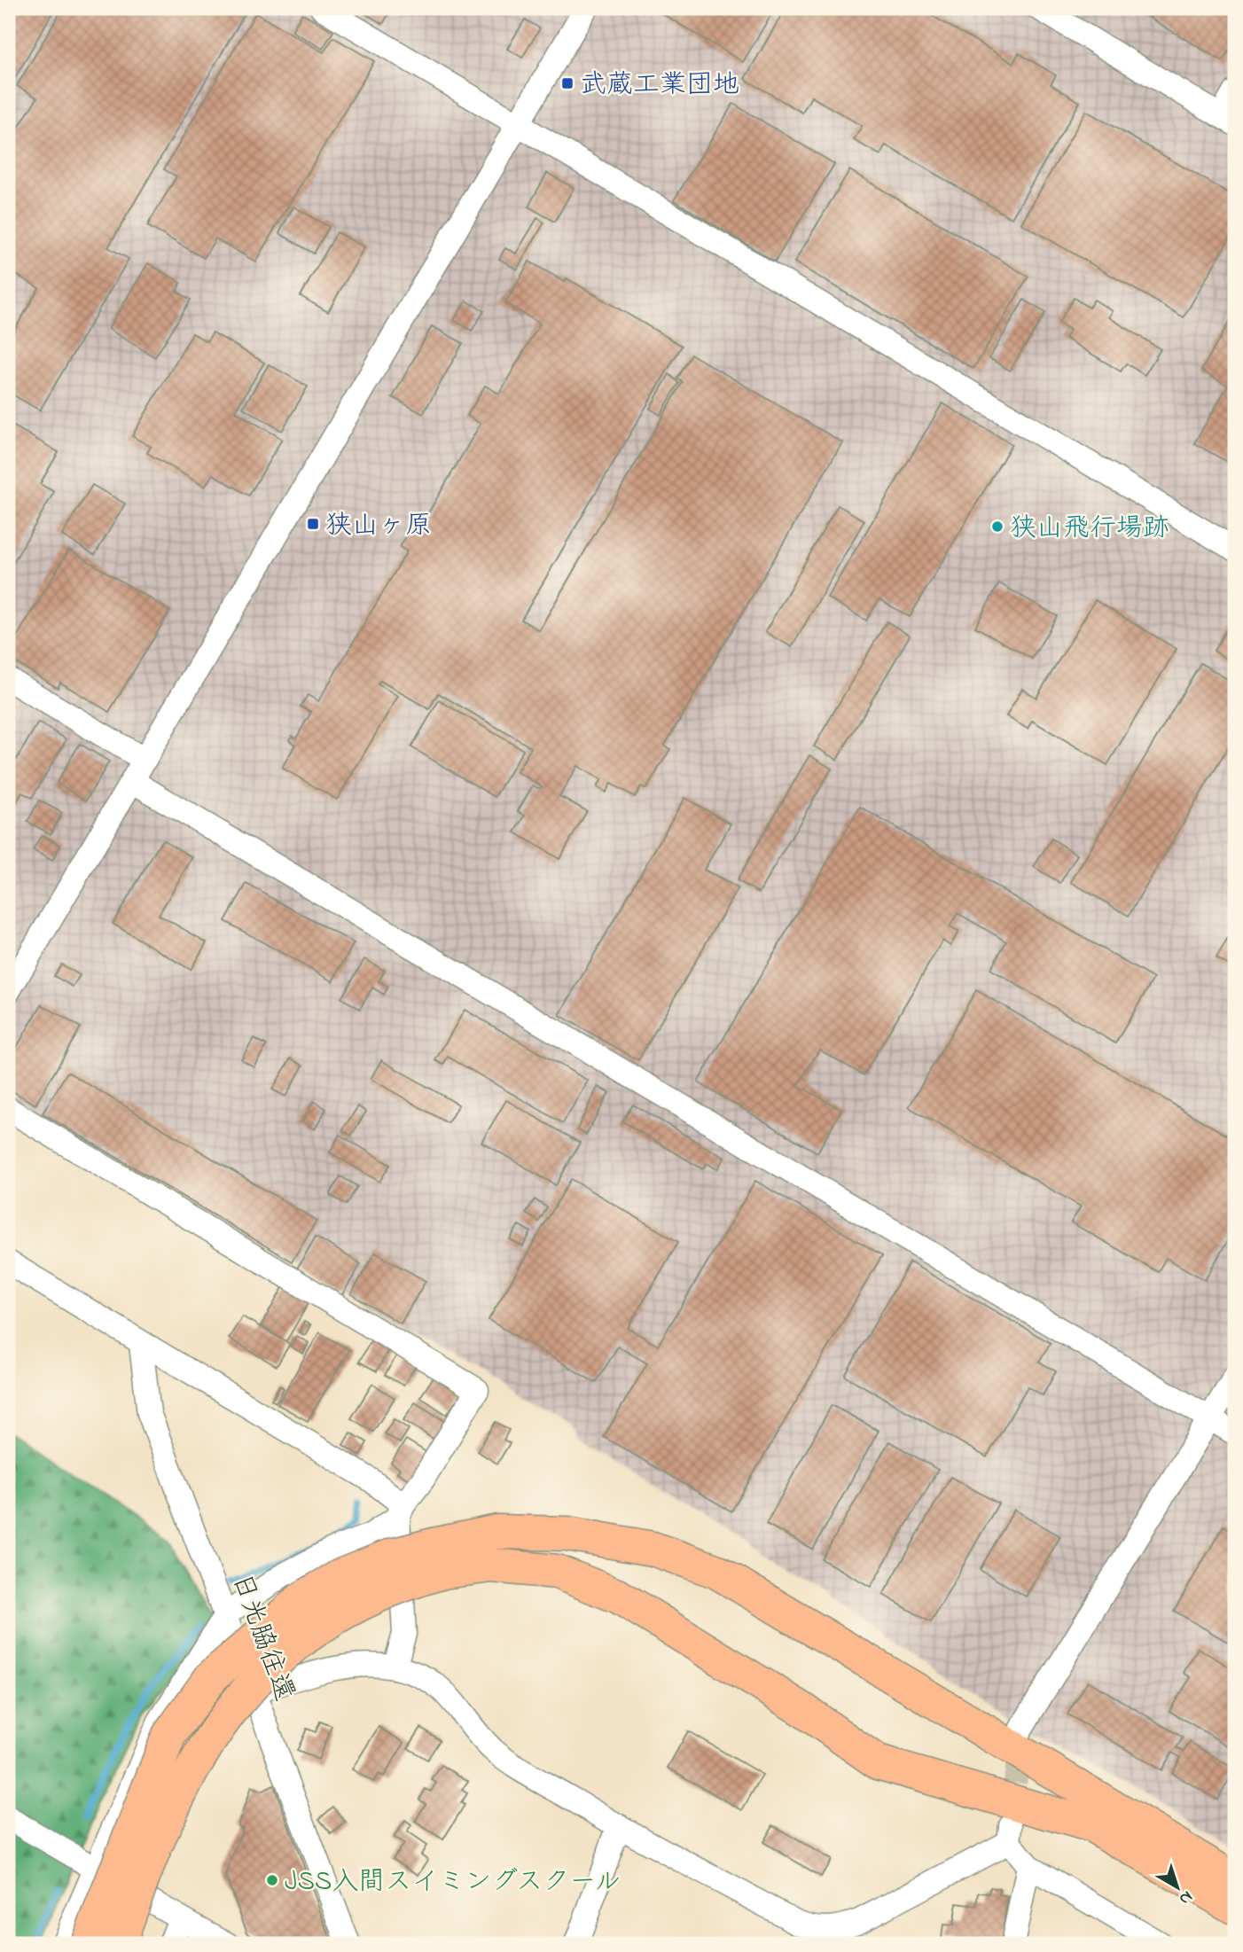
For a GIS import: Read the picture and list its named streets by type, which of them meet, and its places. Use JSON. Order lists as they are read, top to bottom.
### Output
{
  "streets": {
    "street": ["日光脇往還"]
  },
  "places": {
    "transit": ["武蔵工業団地", "狭山ヶ原"],
    "other": ["狭山飛行場跡", "JSS入間スイミングスクール"]
  },
  "north": "bottom right"
}
